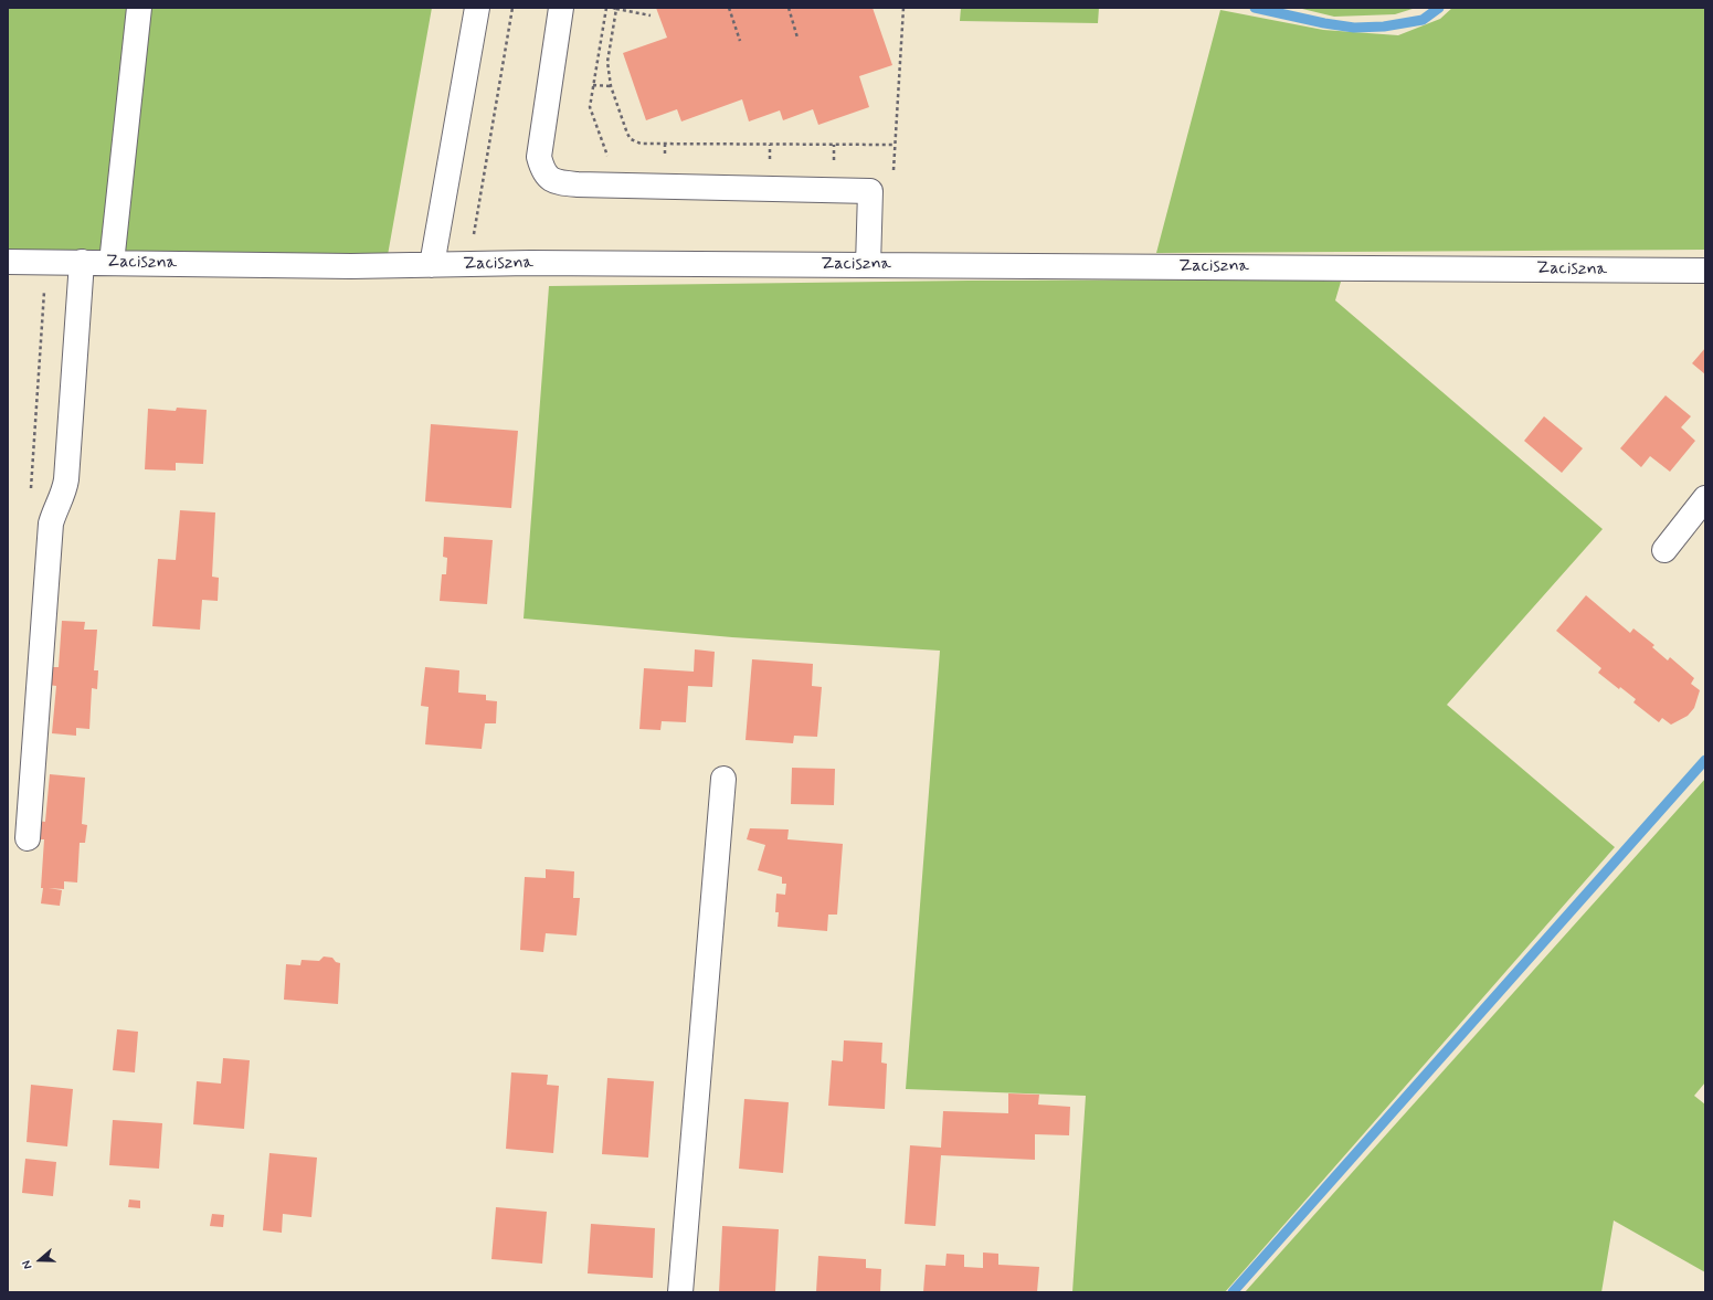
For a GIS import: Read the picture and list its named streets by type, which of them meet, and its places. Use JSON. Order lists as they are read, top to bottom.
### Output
{
  "streets": {
    "street": ["Zaciszna"]
  },
  "north": "left"
}
